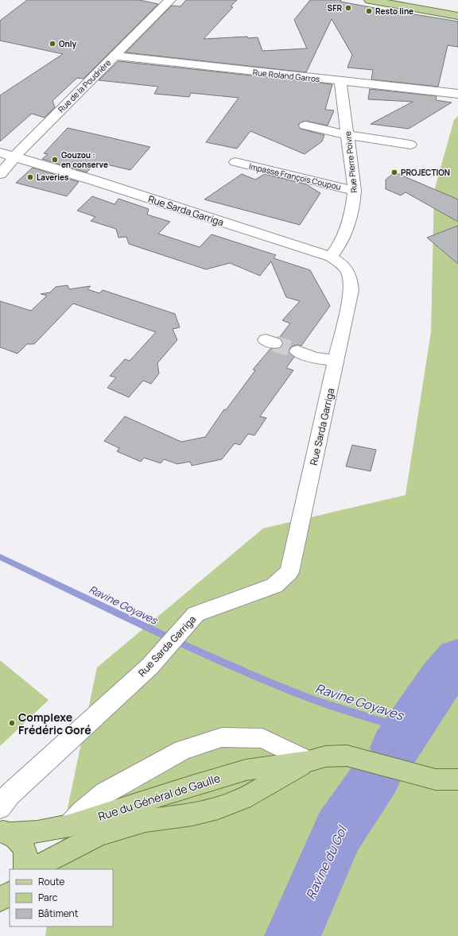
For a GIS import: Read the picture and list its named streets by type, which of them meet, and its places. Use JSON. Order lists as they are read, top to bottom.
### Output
{
  "streets": {
    "main road": ["Rue du Général de Gaulle"],
    "street": [
      "Rue Roland Garros",
      "Rue de la Poudrière",
      "Rue Pierre Poivre",
      "Impasse François Coupou",
      "Rue Sarda Garriga"
    ]
  },
  "crossings": [
    ["Rue Roland Garros", "Rue de la Poudrière"],
    ["Rue Roland Garros", "Rue Pierre Poivre"],
    ["Rue de la Poudrière", "Rue Sarda Garriga"],
    ["Rue Pierre Poivre", "Impasse François Coupou"],
    ["Rue Pierre Poivre", "Rue Sarda Garriga"]
  ],
  "water": ["Ravine Goyaves", "Ravine du Gol"],
  "places": [
    "SFR",
    "Resto line",
    "Only",
    "Gouzou : en conserve",
    "PROJECTION",
    "Laveries",
    "Complexe Frédéric Goré"
  ],
  "legend": ["Route", "Parc", "Bâtiment"]
}
